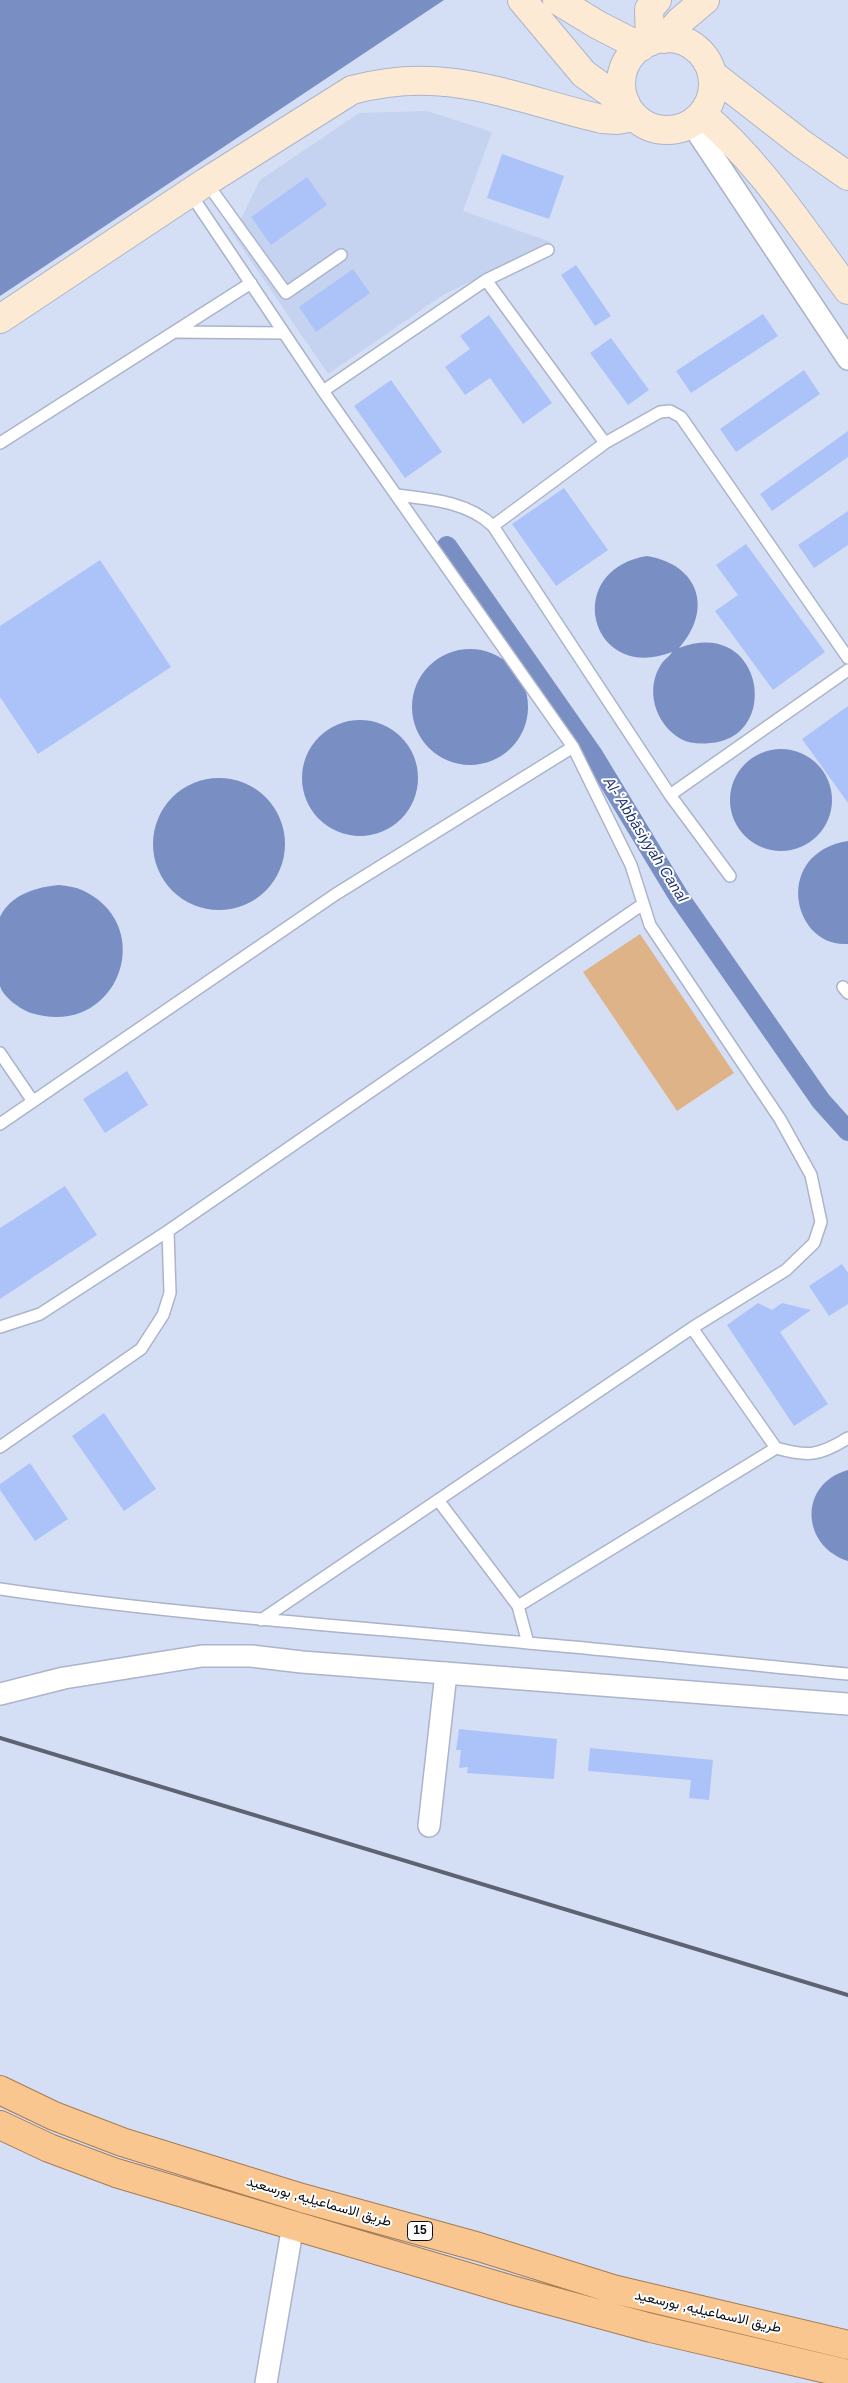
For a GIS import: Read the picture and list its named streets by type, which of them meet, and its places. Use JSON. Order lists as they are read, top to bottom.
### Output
{
  "streets": {
    "highway": ["طريق الاسماعيليه, بورسعيد", "15"]
  },
  "water": ["Al-ʿAbbāsiyyah Canal"]
}
